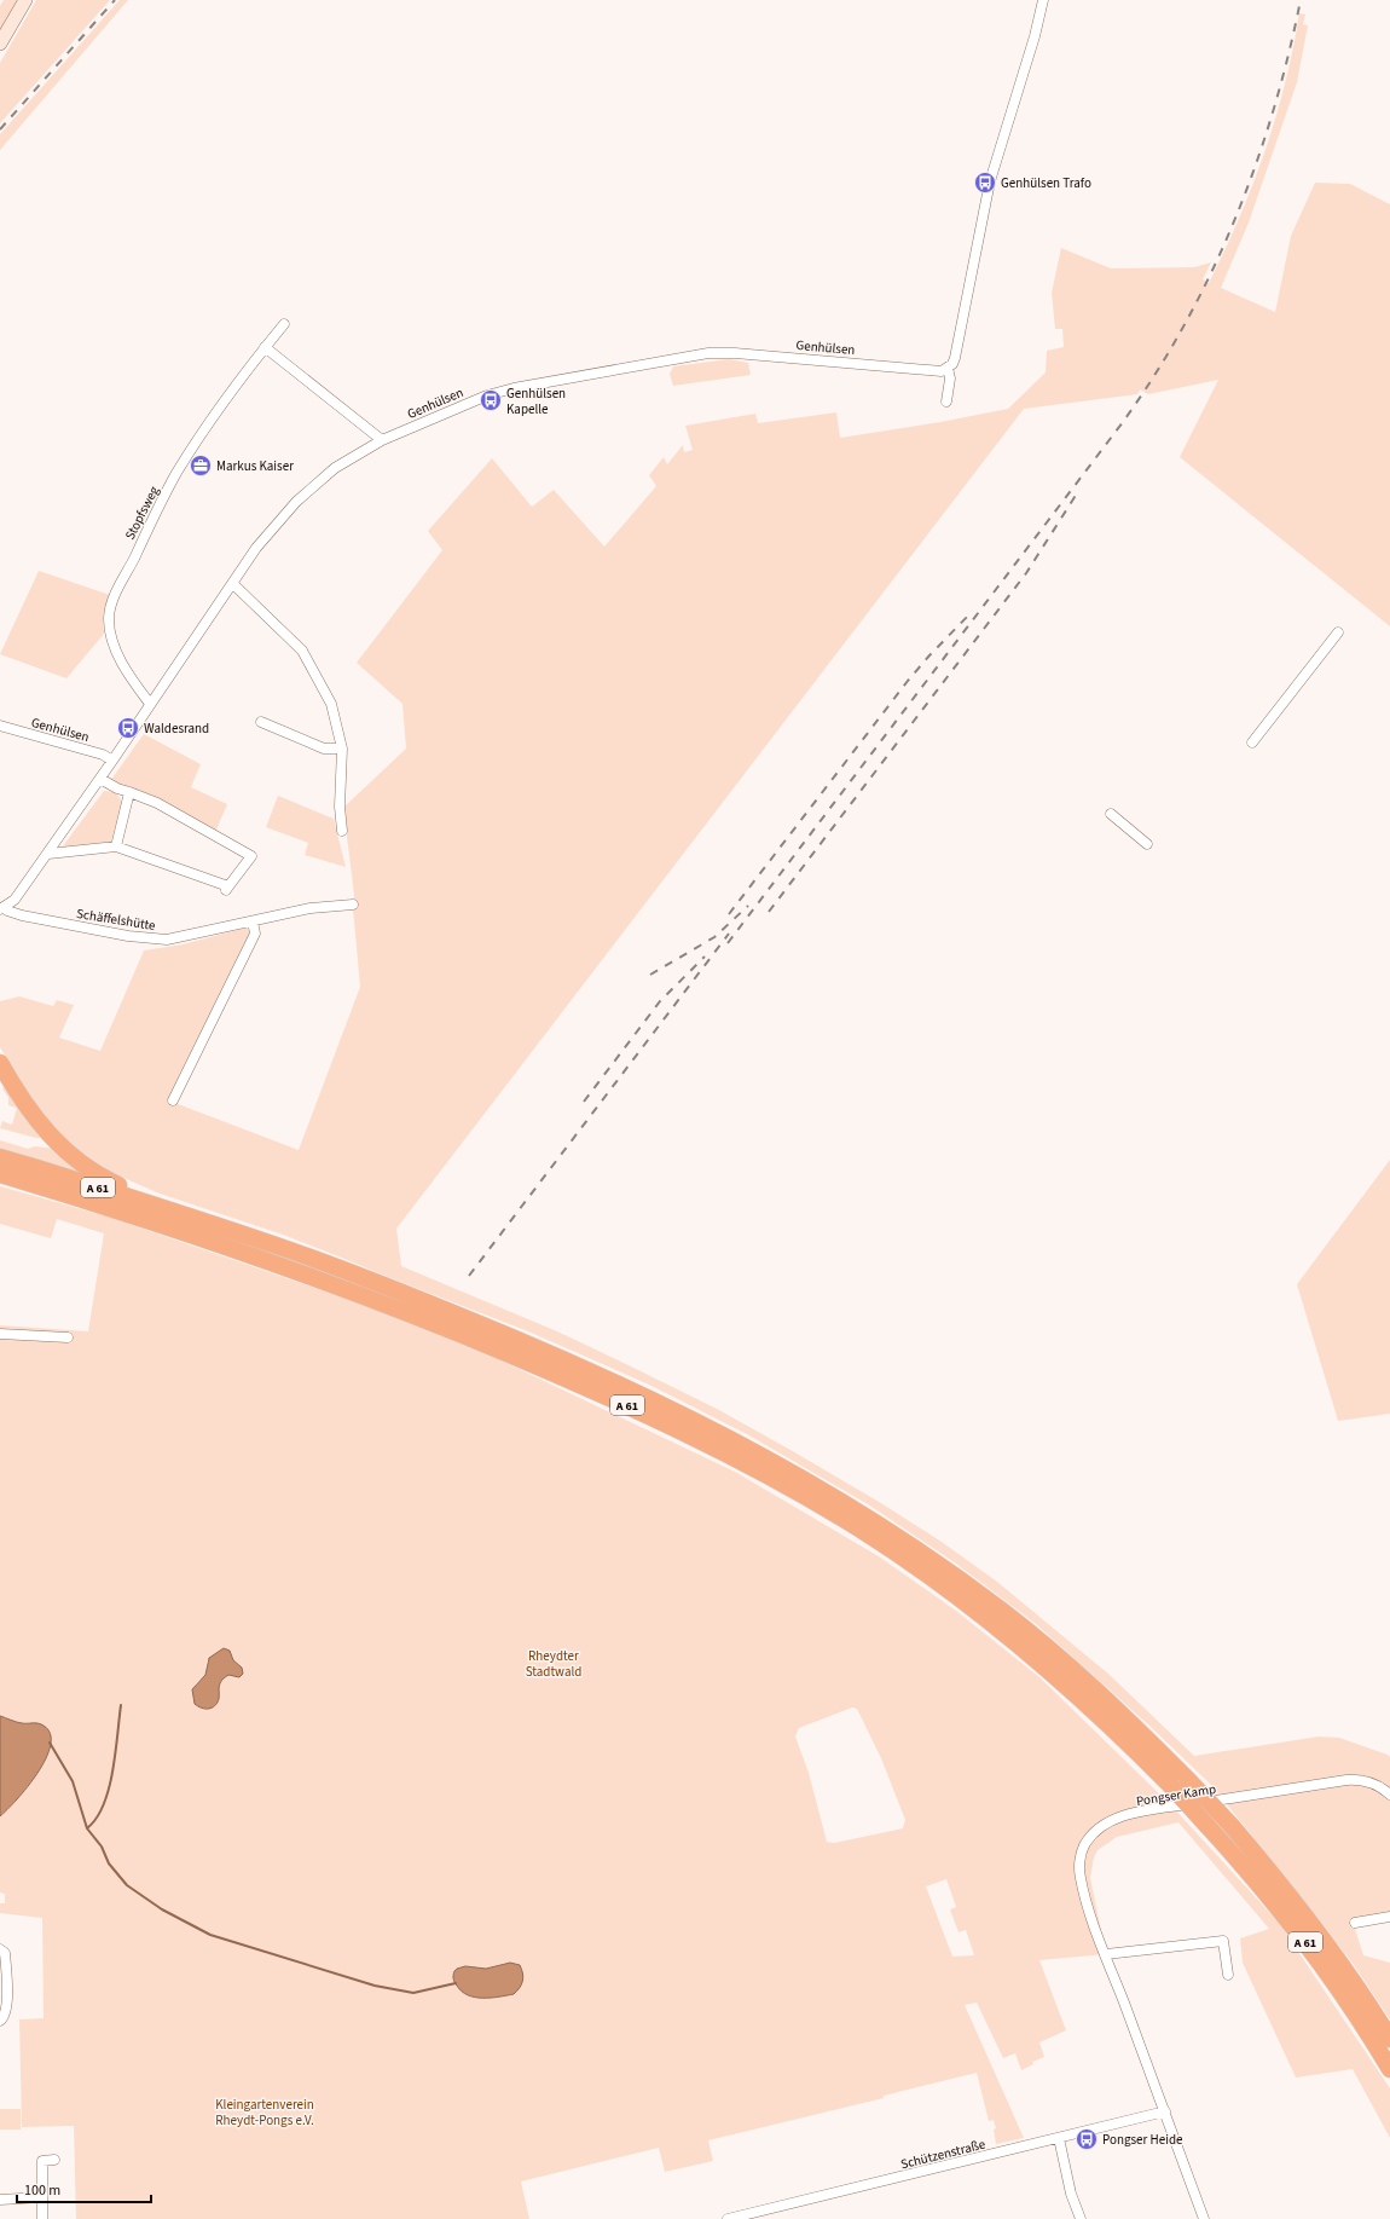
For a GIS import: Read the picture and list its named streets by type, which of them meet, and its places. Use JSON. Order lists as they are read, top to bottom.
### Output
{
  "streets": {
    "highway": ["A 61"],
    "street": [
      "Genhülsen",
      "Stopfsweg",
      "Schäffelshütte",
      "Pongser Kamp",
      "Schützenstraße"
    ]
  },
  "crossings": [
    ["Genhülsen", "Stopfsweg"],
    ["Genhülsen", "Schäffelshütte"],
    ["Pongser Kamp", "Schützenstraße"]
  ],
  "parks": ["Rheydter Stadtwald", "Kleingartenverein Rheydt-Pongs e.V."],
  "places": {
    "bus stop": [
      "Genhülsen Trafo",
      "Genhülsen Kapelle",
      "Waldesrand",
      "Pongser Heide"
    ],
    "office": ["Markus Kaiser"]
  },
  "scale_bar": "100 m"
}
